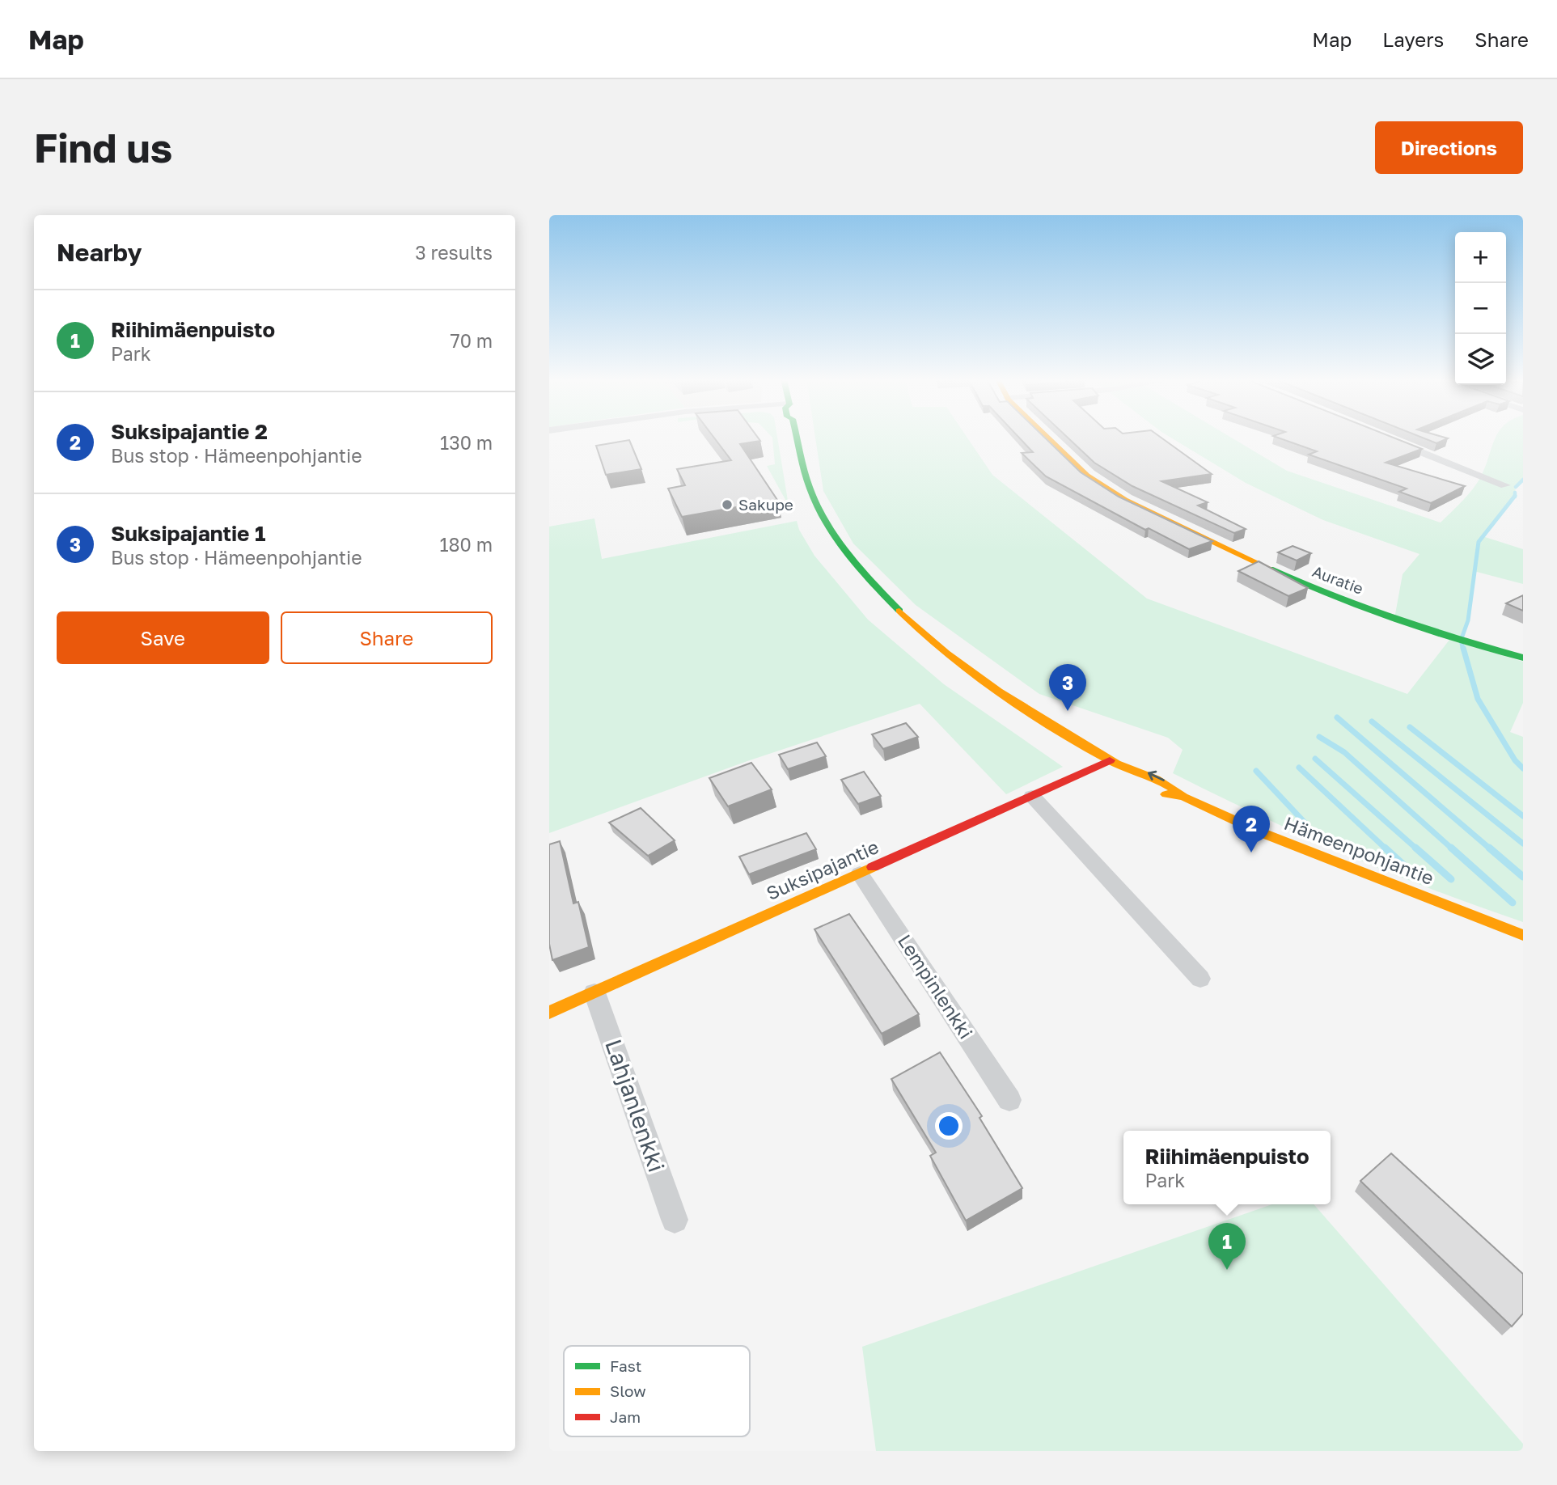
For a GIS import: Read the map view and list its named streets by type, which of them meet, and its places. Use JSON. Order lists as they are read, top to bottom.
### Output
{
  "streets": {
    "street": [
      "Auratie",
      "Hämeenpohjantie",
      "Suksipajantie",
      "Lempinlenkki",
      "Lahjanlenkki"
    ]
  },
  "crossings": [
    ["Hämeenpohjantie", "Suksipajantie"],
    ["Suksipajantie", "Lempinlenkki"],
    ["Suksipajantie", "Lahjanlenkki"]
  ],
  "places": ["Sakupe"],
  "legend": ["Fast", "Slow", "Jam"],
  "page": {
    "header": "Map",
    "nav": ["Map", "Layers", "Share"],
    "buttons": [
      "Directions",
      ["Save", "Share"]
    ],
    "title": "Find us",
    "heading": ["Nearby", "3 results"],
    "map_buttons": ["+", "−"],
    "list": [
      {
        "mark": "1",
        "name": "Riihimäenpuisto",
        "note": "Park",
        "value": "70 m"
      },
      {
        "mark": "2",
        "name": "Suksipajantie 2",
        "note": "Bus stop · Hämeenpohjantie",
        "value": "130 m"
      },
      {
        "mark": "3",
        "name": "Suksipajantie 1",
        "note": "Bus stop · Hämeenpohjantie",
        "value": "180 m"
      }
    ],
    "pins": ["3", "2", "1"],
    "popup": ["Riihimäenpuisto", "Park"]
  }
}
